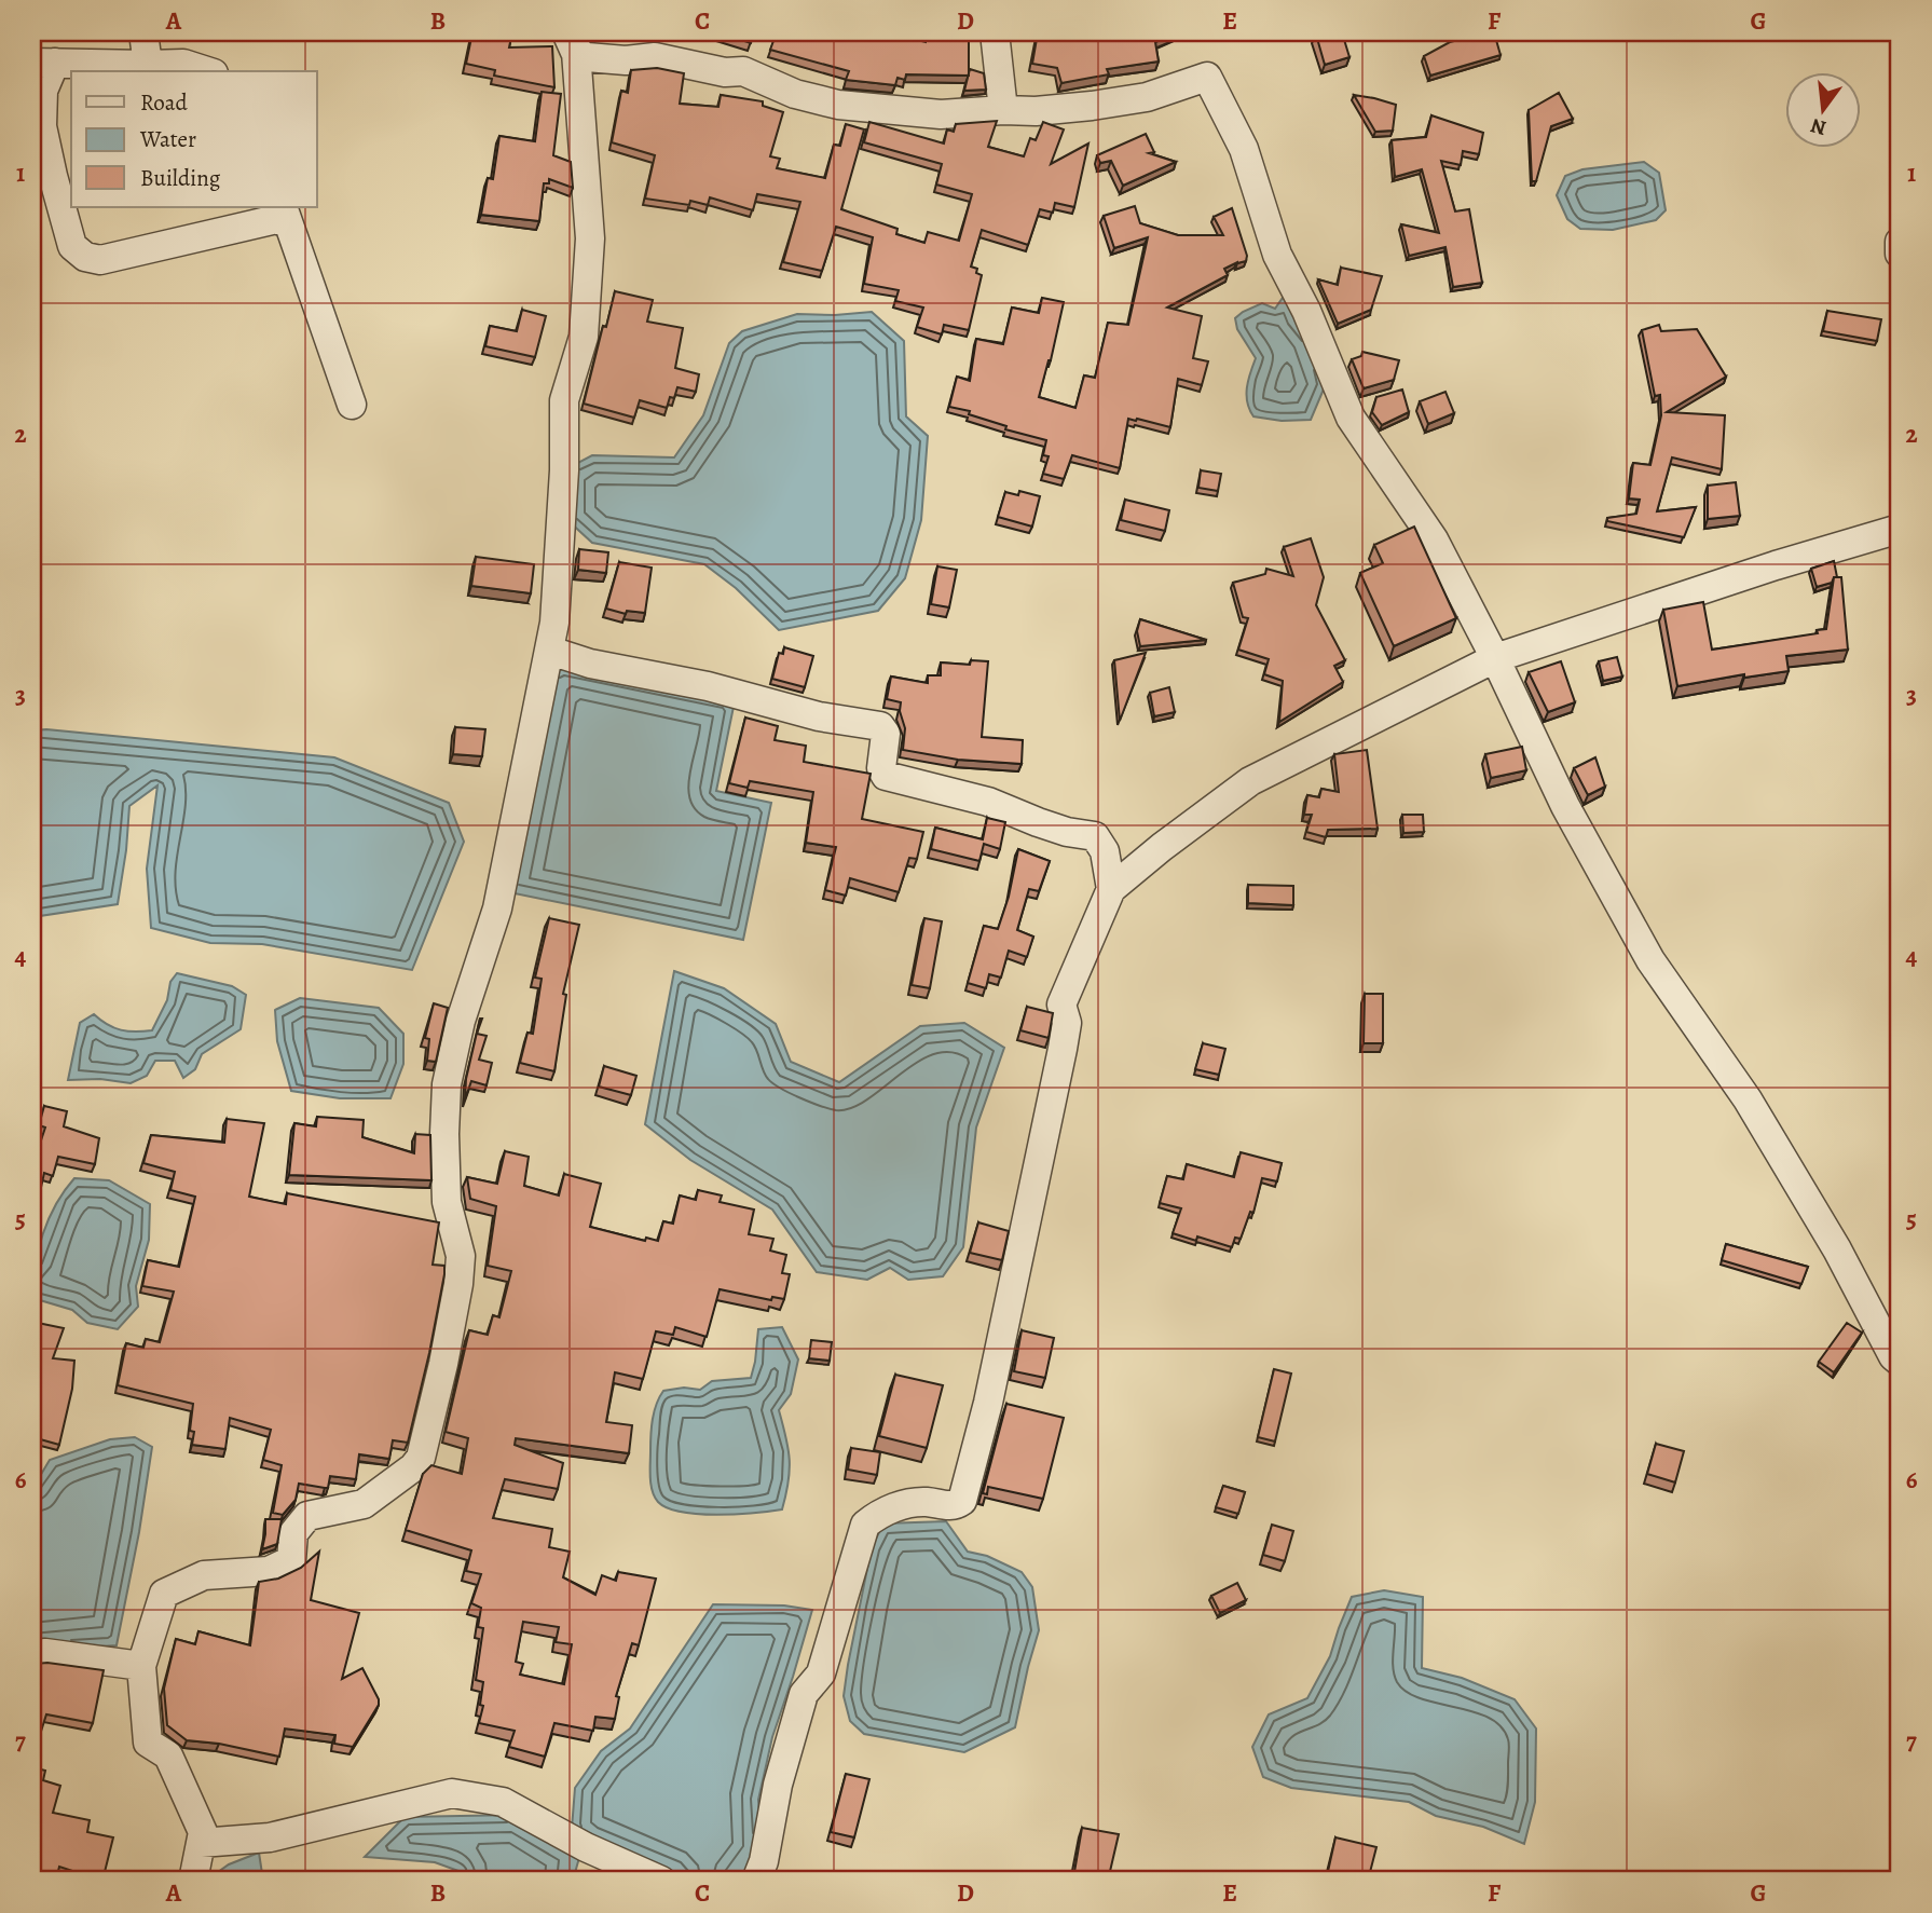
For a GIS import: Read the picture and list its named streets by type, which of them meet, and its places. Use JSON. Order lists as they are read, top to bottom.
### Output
{
  "legend": ["Road", "Water", "Building"],
  "north": "bottom",
  "grid": {
    "columns": [
      "A",
      "B",
      "C",
      "D",
      "E",
      "F",
      "G"
    ],
    "rows": [
      "1",
      "2",
      "3",
      "4",
      "5",
      "6",
      "7"
    ]
  }
}
